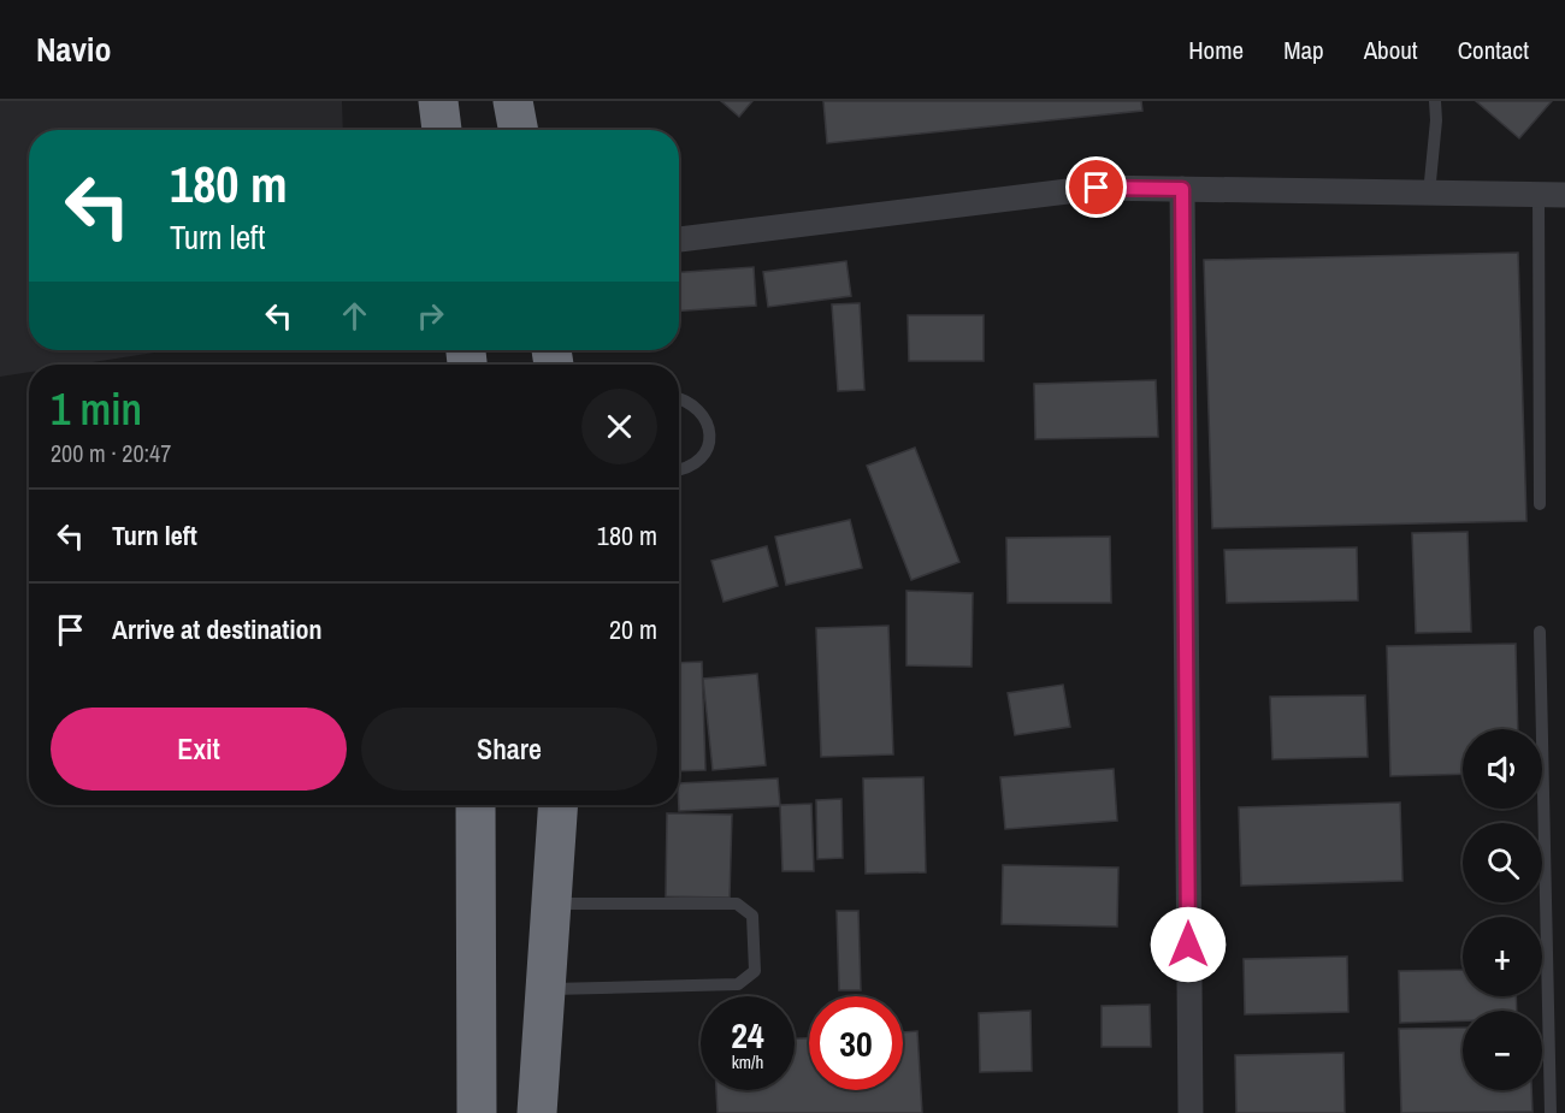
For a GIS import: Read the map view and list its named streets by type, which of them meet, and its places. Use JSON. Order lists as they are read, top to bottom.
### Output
{
  "page": {
    "header": "Navio",
    "nav": [
      "Home",
      "Map",
      "About",
      "Contact"
    ],
    "turn": ["180 m", "Turn left"],
    "heading": ["1 min", "200 m · 20:47"],
    "list": [
      {
        "name": "Turn left",
        "value": "180 m"
      },
      {
        "name": "Arrive at destination",
        "value": "20 m"
      }
    ],
    "buttons": ["Exit", "Share"],
    "map_buttons": ["+", "−"],
    "speed": "24 km/h",
    "limit": "30"
  }
}
